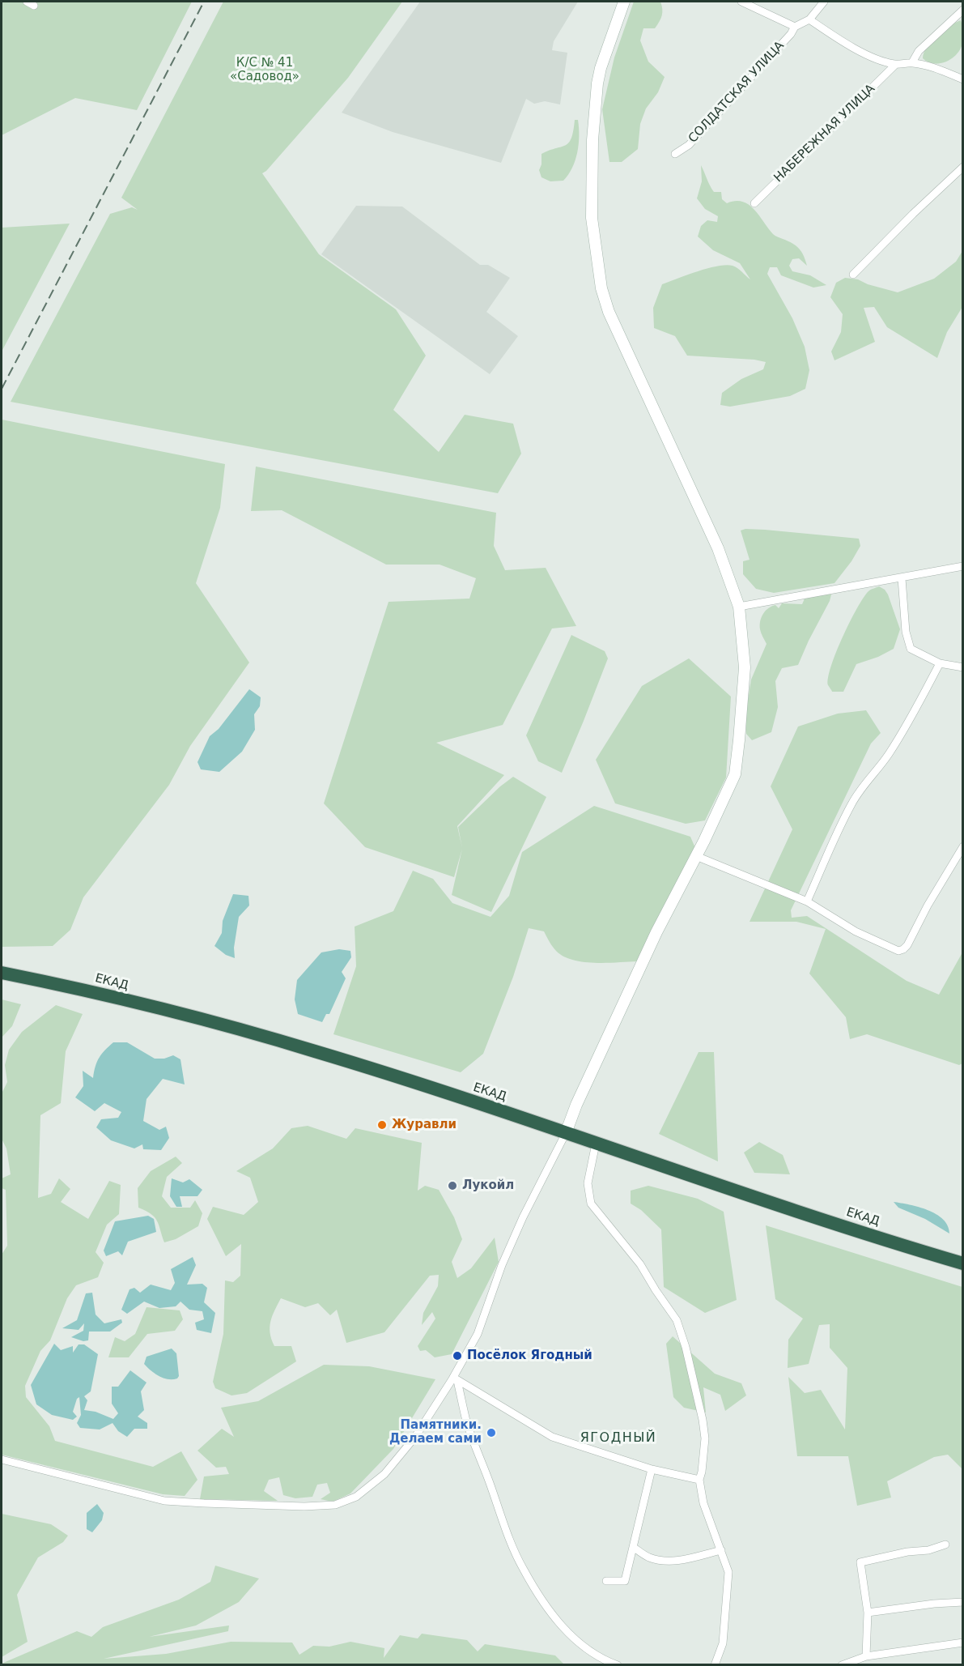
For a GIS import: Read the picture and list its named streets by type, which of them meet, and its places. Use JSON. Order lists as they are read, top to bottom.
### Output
{
  "streets": {
    "highway": ["ЕКАД"],
    "street": ["СОЛДАТСКАЯ УЛИЦА", "НАБЕРЕЖНАЯ УЛИЦА"]
  },
  "districts": ["ЯГОДНЫЙ"],
  "parks": ["К/С № 41 «Садовод»"],
  "places": [
    "Журавли",
    "Лукойл",
    "Посёлок Ягодный",
    "Памятники. Делаем сами"
  ]
}
